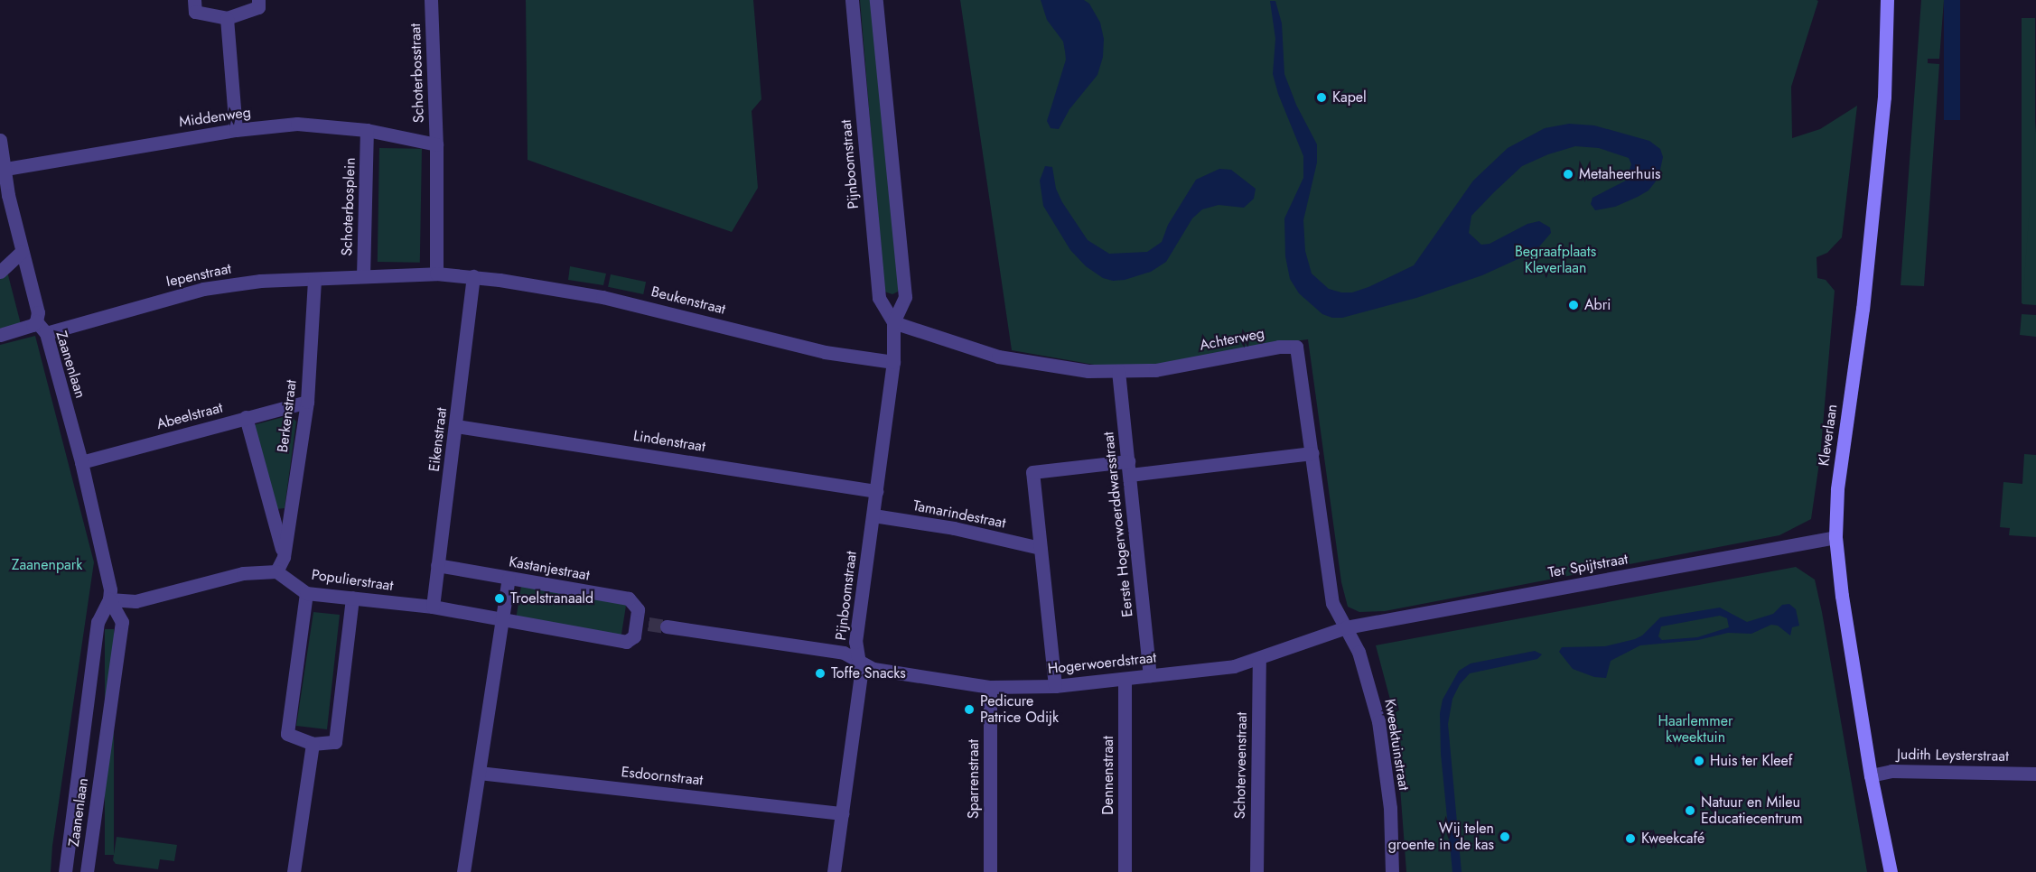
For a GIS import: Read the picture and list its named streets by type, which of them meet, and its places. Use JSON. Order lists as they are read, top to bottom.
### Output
{
  "streets": {
    "main road": ["Kleverlaan"],
    "street": [
      "Schoterbosstraat",
      "Middenweg",
      "Pijnboomstraat",
      "Schoterbosplein",
      "Iepenstraat",
      "Beukenstraat",
      "Achterweg",
      "Zaanenlaan",
      "Abeelstraat",
      "Berkenstraat",
      "Eikenstraat",
      "Lindenstraat",
      "Tamarindestraat",
      "Eerste Hogerwoerddwarsstraat",
      "Ter Spijtstraat",
      "Kastanjestraat",
      "Populierstraat",
      "Hogerwoerdstraat",
      "Kweektuinstraat",
      "Judith Leysterstraat",
      "Schoterveenstraat",
      "Dennenstraat",
      "Esdoornstraat",
      "Sparrenstraat"
    ]
  },
  "crossings": [
    ["Schoterbosstraat", "Middenweg"],
    ["Middenweg", "Schoterbosplein"],
    ["Middenweg", "Zaanenlaan"],
    ["Pijnboomstraat", "Beukenstraat"],
    ["Pijnboomstraat", "Achterweg"],
    ["Pijnboomstraat", "Lindenstraat"],
    ["Pijnboomstraat", "Tamarindestraat"],
    ["Pijnboomstraat", "Hogerwoerdstraat"],
    ["Pijnboomstraat", "Esdoornstraat"],
    ["Schoterbosplein", "Iepenstraat"],
    ["Schoterbosplein", "Beukenstraat"],
    ["Schoterbosplein", "Eikenstraat"],
    ["Iepenstraat", "Zaanenlaan"],
    ["Iepenstraat", "Berkenstraat"],
    ["Beukenstraat", "Eikenstraat"],
    ["Achterweg", "Eerste Hogerwoerddwarsstraat"],
    ["Achterweg", "Ter Spijtstraat"],
    ["Achterweg", "Hogerwoerdstraat"],
    ["Achterweg", "Kweektuinstraat"],
    ["Zaanenlaan", "Abeelstraat"],
    ["Abeelstraat", "Berkenstraat"],
    ["Berkenstraat", "Populierstraat"],
    ["Kleverlaan", "Ter Spijtstraat"],
    ["Kleverlaan", "Judith Leysterstraat"],
    ["Eikenstraat", "Lindenstraat"],
    ["Eikenstraat", "Kastanjestraat"],
    ["Eikenstraat", "Populierstraat"],
    ["Eerste Hogerwoerddwarsstraat", "Hogerwoerdstraat"],
    ["Ter Spijtstraat", "Hogerwoerdstraat"],
    ["Ter Spijtstraat", "Kweektuinstraat"],
    ["Kastanjestraat", "Populierstraat"],
    ["Hogerwoerdstraat", "Kweektuinstraat"],
    ["Hogerwoerdstraat", "Schoterveenstraat"],
    ["Hogerwoerdstraat", "Dennenstraat"],
    ["Hogerwoerdstraat", "Sparrenstraat"]
  ],
  "parks": ["Begraafplaats Kleverlaan", "Zaanenpark", "Haarlemmer kweektuin"],
  "places": [
    "Kapel",
    "Metaheerhuis",
    "Abri",
    "Troelstranaald",
    "Toffe Snacks",
    "Pedicure Patrice Odijk",
    "Huis ter Kleef",
    "Natuur en Mileu Educatiecentrum",
    "Wij telen groente in de kas",
    "Kweekcafé"
  ]
}
